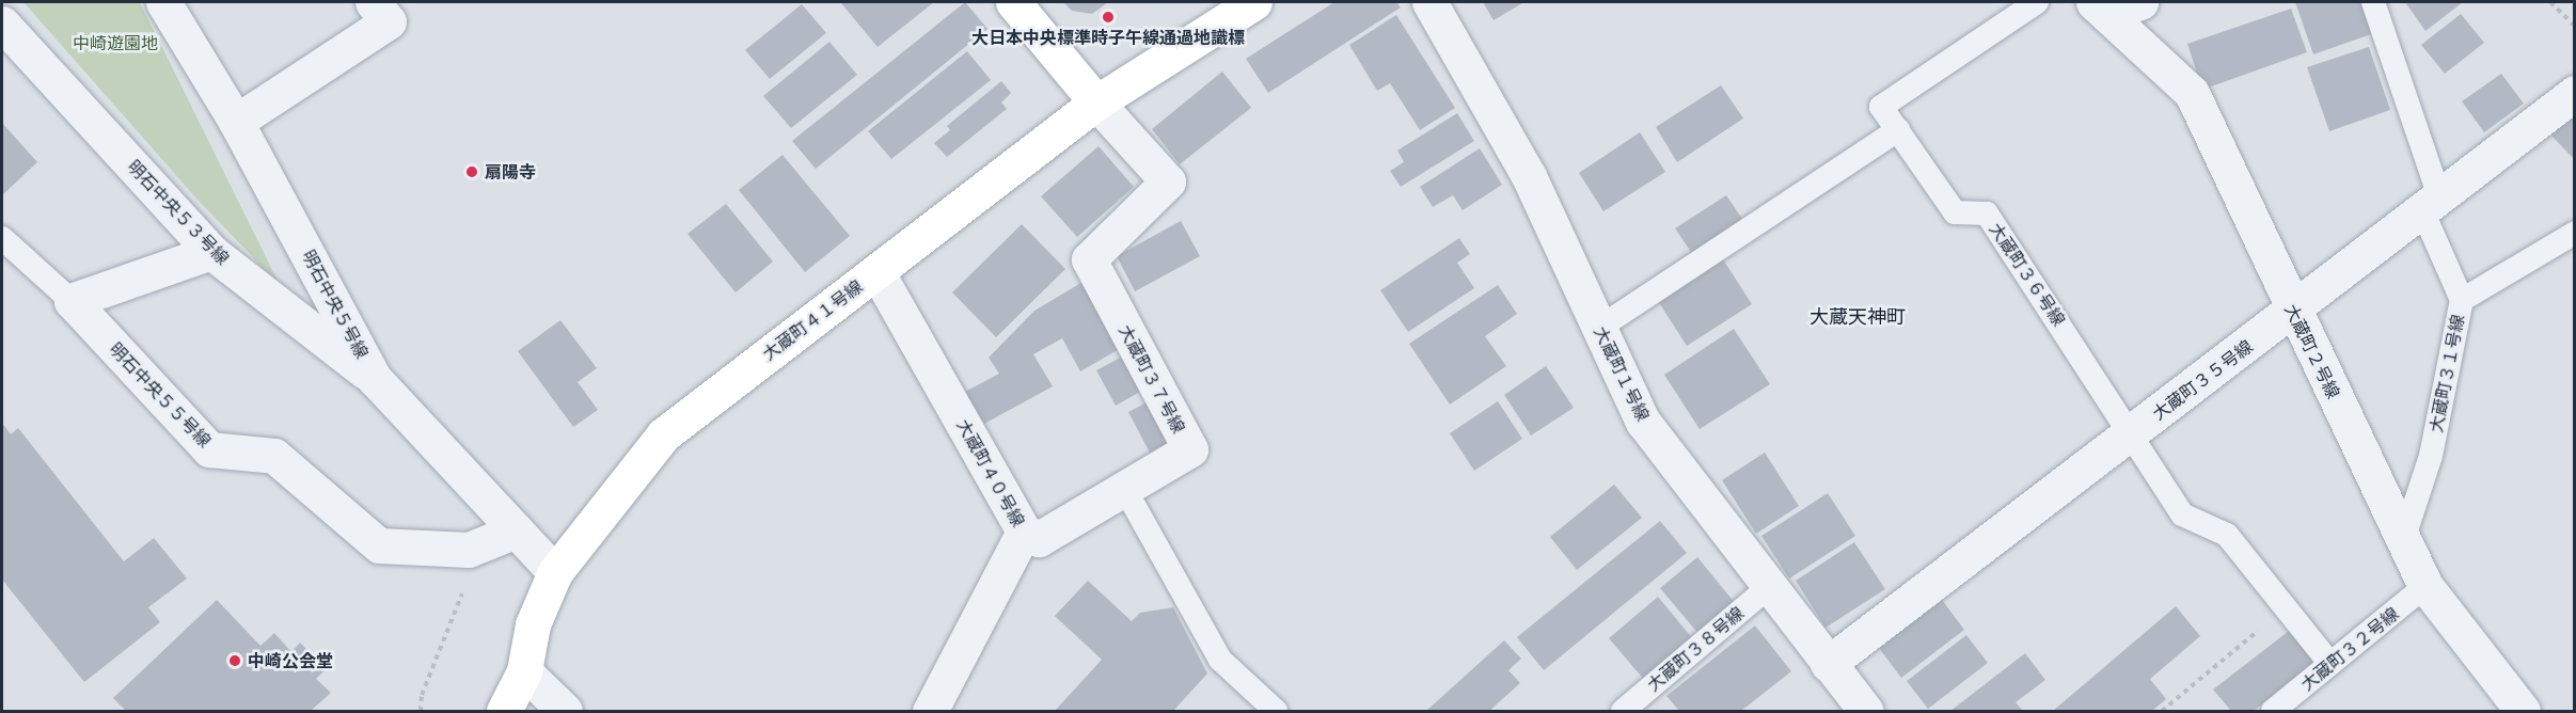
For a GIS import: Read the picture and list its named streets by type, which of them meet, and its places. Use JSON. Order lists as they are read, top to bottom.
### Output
{
  "streets": {
    "street": [
      "明石中央５３号線",
      "明石中央５号線",
      "大蔵町４１号線",
      "大蔵町２号線",
      "大蔵町１号線",
      "大蔵町３７号線",
      "大蔵町３５号線",
      "明石中央５５号線",
      "大蔵町４０号線"
    ],
    "lane": [
      "大蔵町３６号線",
      "大蔵町３１号線",
      "大蔵町３８号線",
      "大蔵町３２号線"
    ]
  },
  "crossings": [
    ["明石中央５３号線", "明石中央５号線"],
    ["大蔵町３６号線", "大蔵町３５号線"],
    ["明石中央５号線", "大蔵町４１号線"],
    ["明石中央５号線", "明石中央５５号線"],
    ["大蔵町４１号線", "大蔵町３７号線"],
    ["大蔵町４１号線", "大蔵町４０号線"],
    ["大蔵町２号線", "大蔵町３１号線"],
    ["大蔵町２号線", "大蔵町３５号線"],
    ["大蔵町２号線", "大蔵町３２号線"],
    ["大蔵町１号線", "大蔵町３５号線"],
    ["大蔵町１号線", "大蔵町３８号線"],
    ["大蔵町３１号線", "大蔵町３５号線"]
  ],
  "districts": ["大蔵天神町"],
  "parks": ["中崎遊園地"],
  "places": ["大日本中央標準時子午線通過地識標", "扇陽寺", "中崎公会堂"]
}
